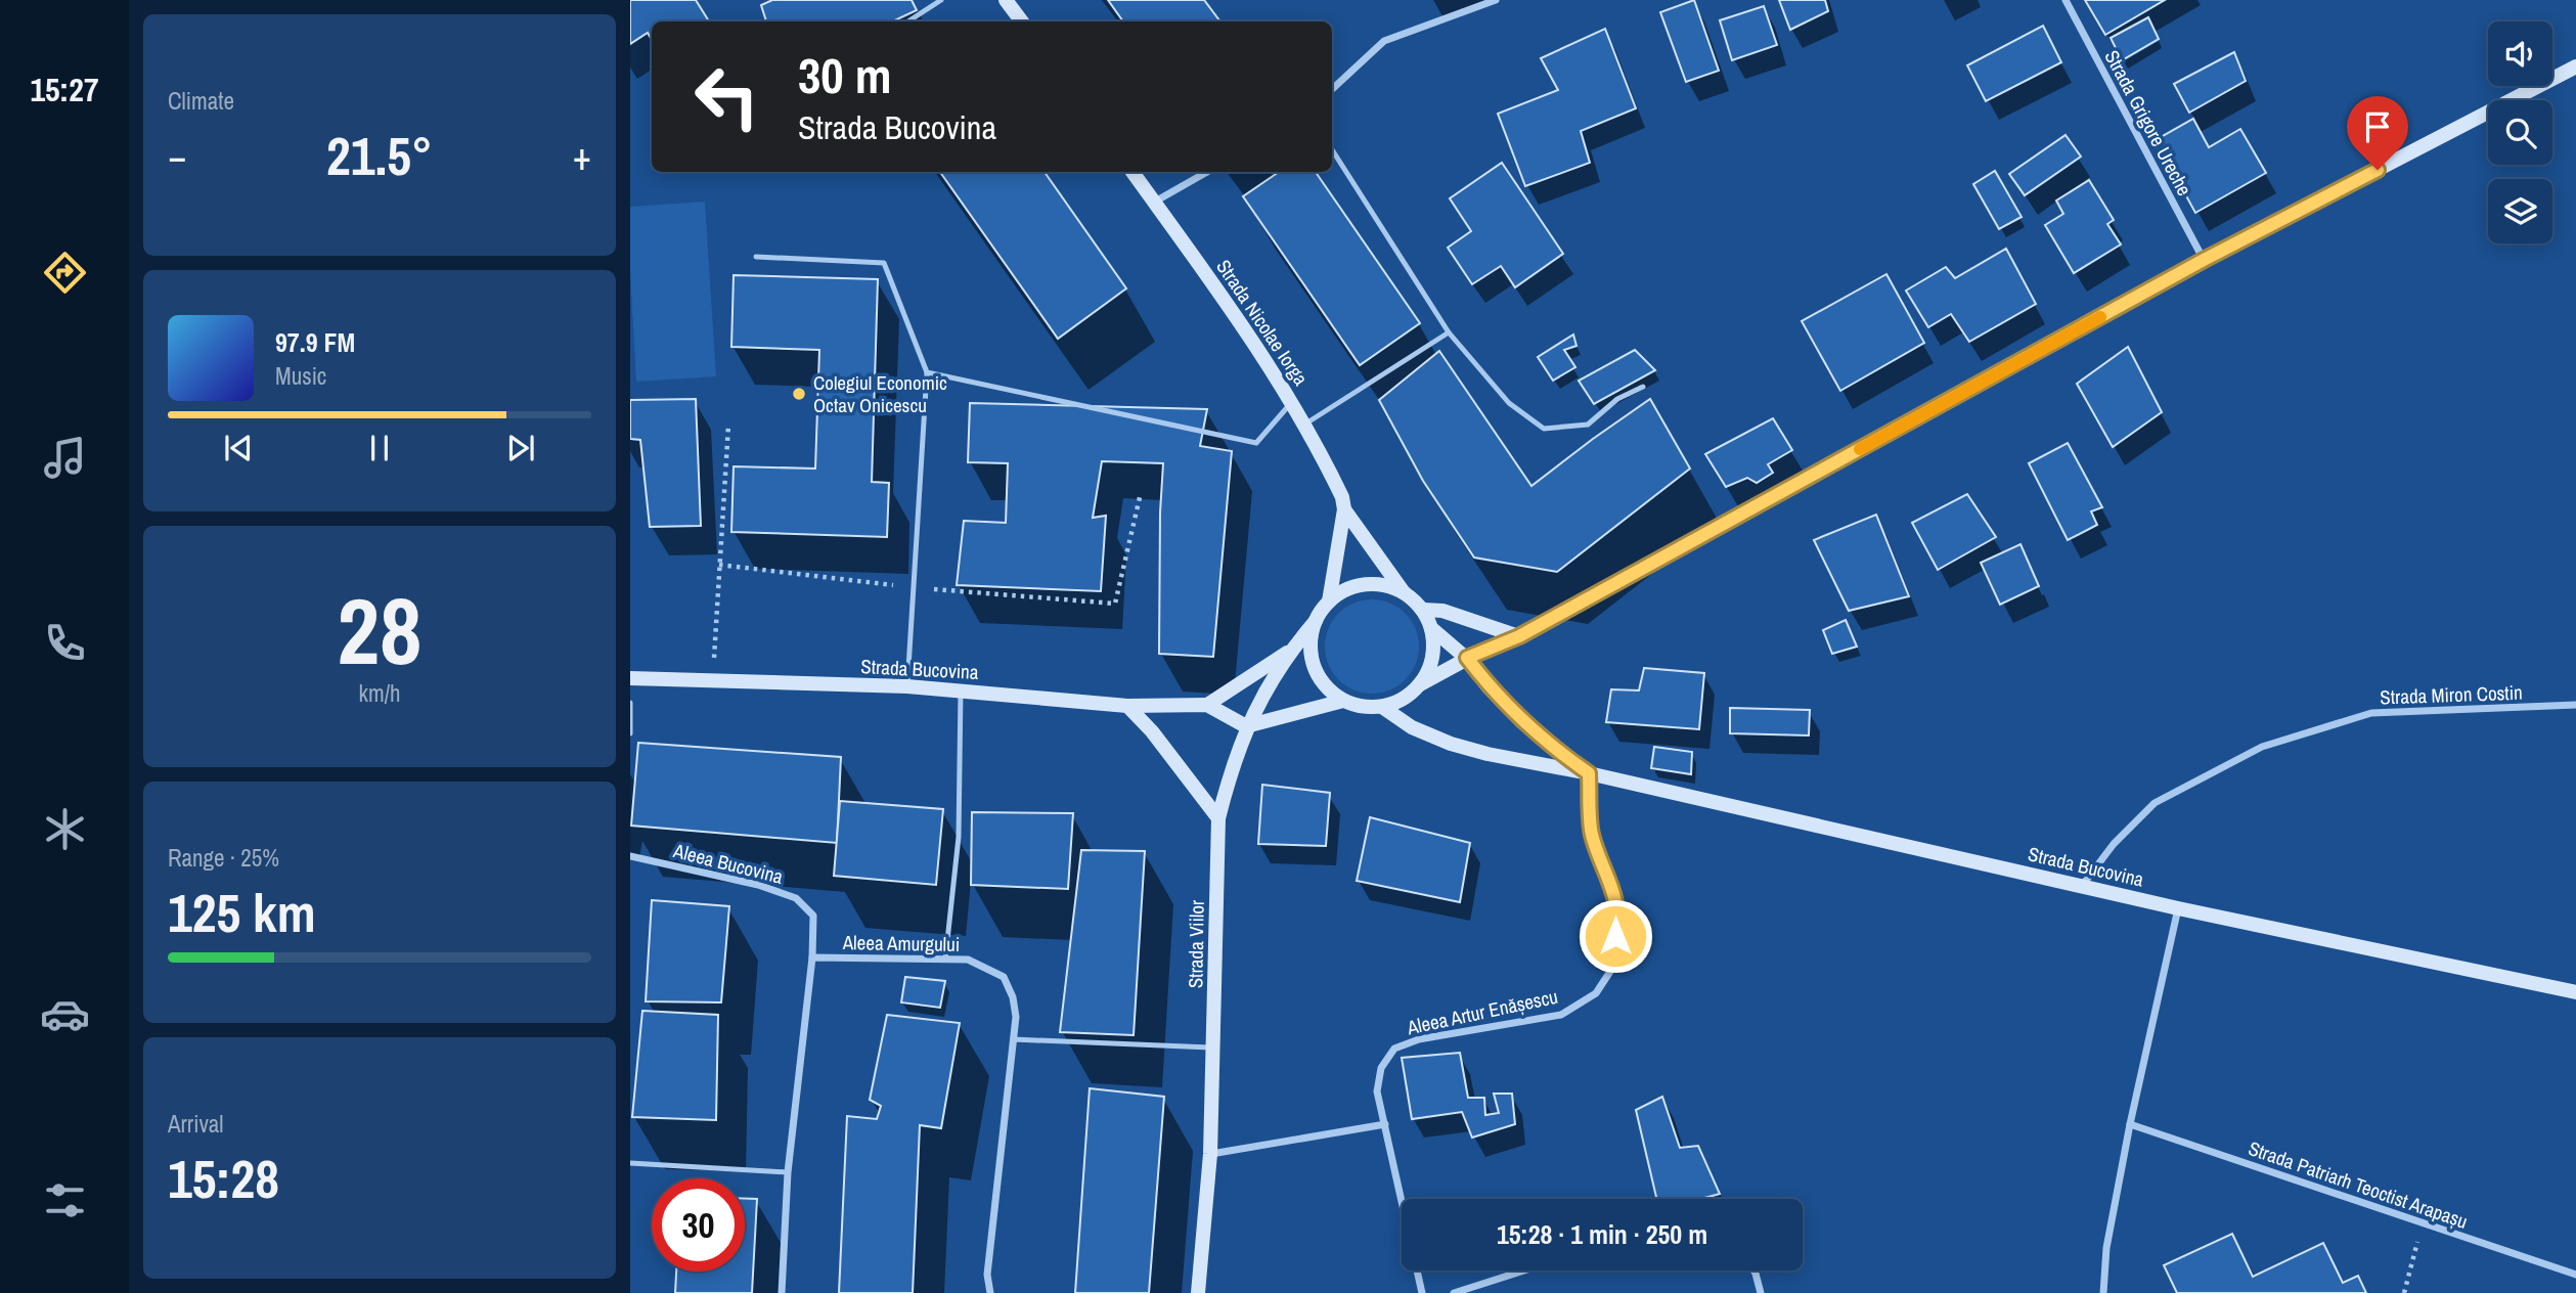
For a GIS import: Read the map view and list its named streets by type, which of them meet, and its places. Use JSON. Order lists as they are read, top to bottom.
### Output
{
  "streets": {
    "main road": ["Strada Nicolae Iorga", "Strada Bucovina", "Strada Viilor"],
    "street": [
      "Strada Grigore Ureche",
      "Strada Miron Costin",
      "Aleea Bucovina",
      "Aleea Amurgului",
      "Aleea Artur Enășescu",
      "Strada Patriarh Teoctist Arapașu"
    ]
  },
  "crossings": [
    ["Strada Nicolae Iorga", "Strada Bucovina"],
    ["Strada Nicolae Iorga", "Strada Viilor"],
    ["Strada Bucovina", "Strada Miron Costin"],
    ["Strada Bucovina", "Strada Viilor"],
    ["Strada Bucovina", "Aleea Artur Enășescu"],
    ["Aleea Bucovina", "Aleea Amurgului"]
  ],
  "places": ["Colegiul Economic Octav Onicescu"],
  "page": {
    "tabs": "15:27",
    "tile": [
      "Climate",
      ["28", "km/h"],
      ["Range · 25%", "125 km"],
      ["Arrival", "15:28"]
    ],
    "turn": ["30 m", "Strada Bucovina"],
    "heat": ["−", "21.5°", "+"],
    "song": ["97.9 FM", "Music"],
    "limit": "30",
    "trip": "15:28 · 1 min · 250 m"
  }
}
